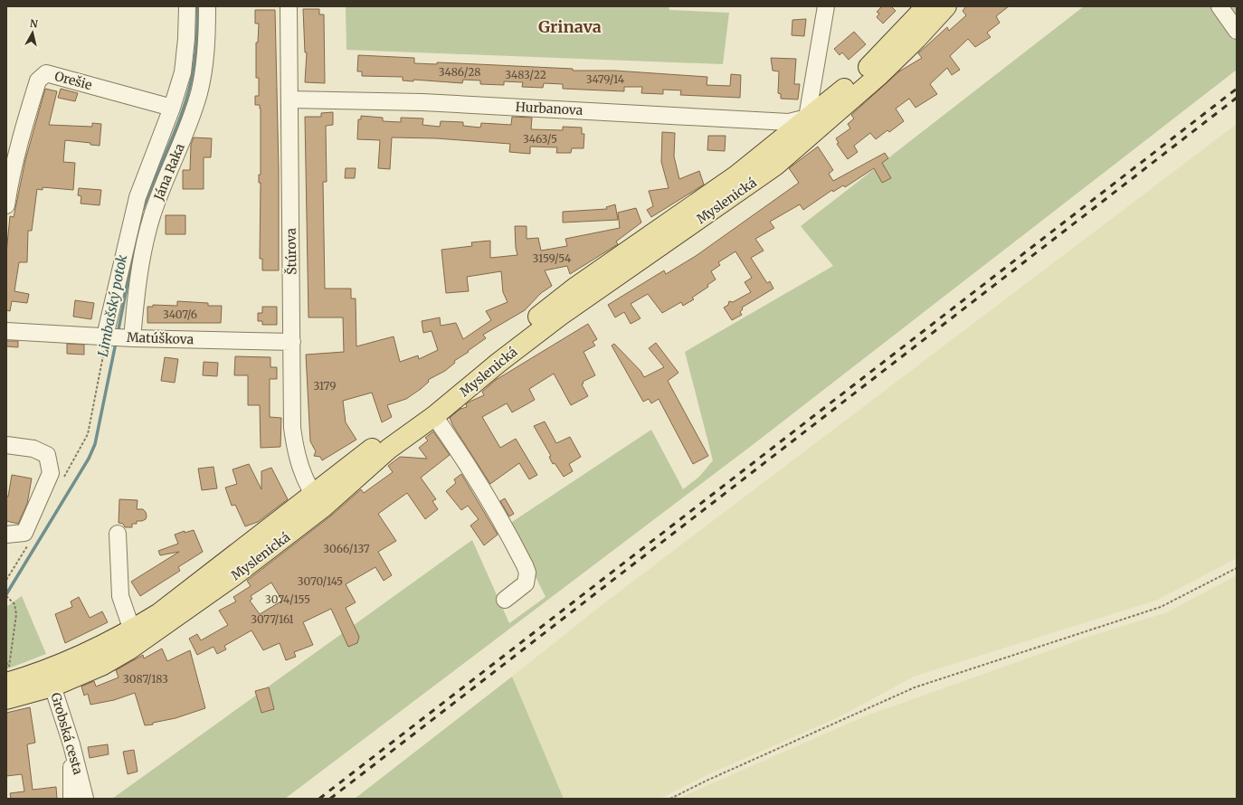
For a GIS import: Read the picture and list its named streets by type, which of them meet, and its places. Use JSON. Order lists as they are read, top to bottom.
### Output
{
  "streets": {
    "main road": ["Myslenická"],
    "street": [
      "Orešie",
      "Hurbanova",
      "Jána Raka",
      "Štúrova",
      "Matúškova",
      "Grobská cesta"
    ]
  },
  "crossings": [
    ["Hurbanova", "Myslenická"],
    ["Hurbanova", "Štúrova"],
    ["Jána Raka", "Matúškova"],
    ["Myslenická", "Štúrova"],
    ["Myslenická", "Grobská cesta"],
    ["Štúrova", "Matúškova"]
  ],
  "districts": ["Grinava"],
  "water": ["Limbašský potok"],
  "house_numbers": [
    "3486/28",
    "3483/22",
    "3479/14",
    "3463/5",
    "3159/54",
    "3407/6",
    "3179",
    "3066/137",
    "3070/145",
    "3074/155",
    "3077/161",
    "3087/183"
  ],
  "north": "top"
}
